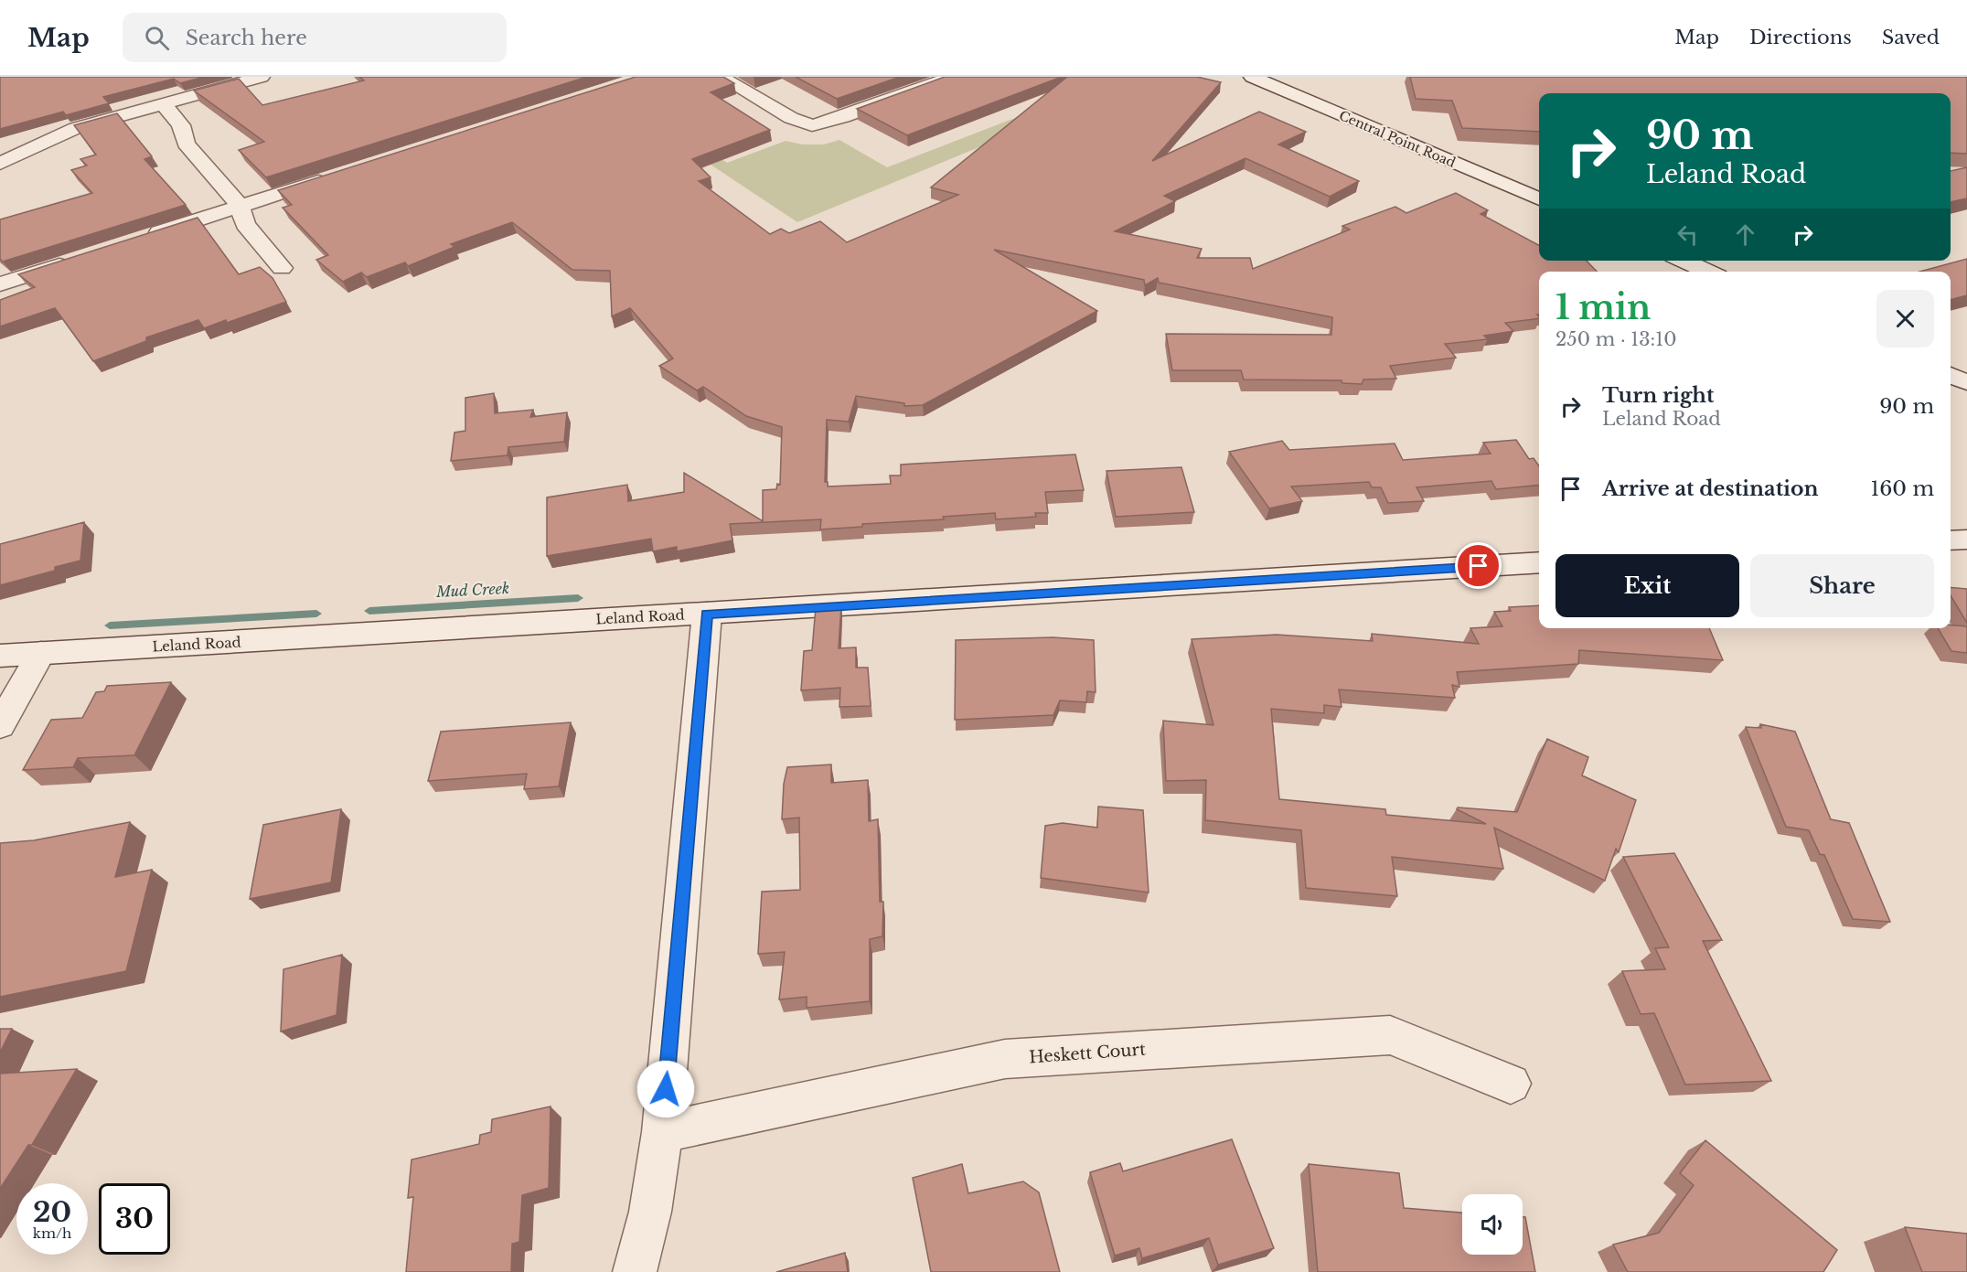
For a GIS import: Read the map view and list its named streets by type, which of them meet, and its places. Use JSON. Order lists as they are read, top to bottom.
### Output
{
  "streets": {
    "street": ["Central Point Road", "Leland Road", "Heskett Court"]
  },
  "water": ["Mud Creek"],
  "page": {
    "header": "Map",
    "search": "Search here",
    "nav": ["Map", "Directions", "Saved"],
    "turn": ["90 m", "Leland Road"],
    "heading": ["1 min", "250 m · 13:10"],
    "list": [
      {
        "name": "Turn right",
        "note": "Leland Road",
        "value": "90 m"
      },
      {
        "name": "Arrive at destination",
        "value": "160 m"
      }
    ],
    "buttons": ["Exit", "Share"],
    "speed": "20 km/h",
    "limit": "30"
  }
}
